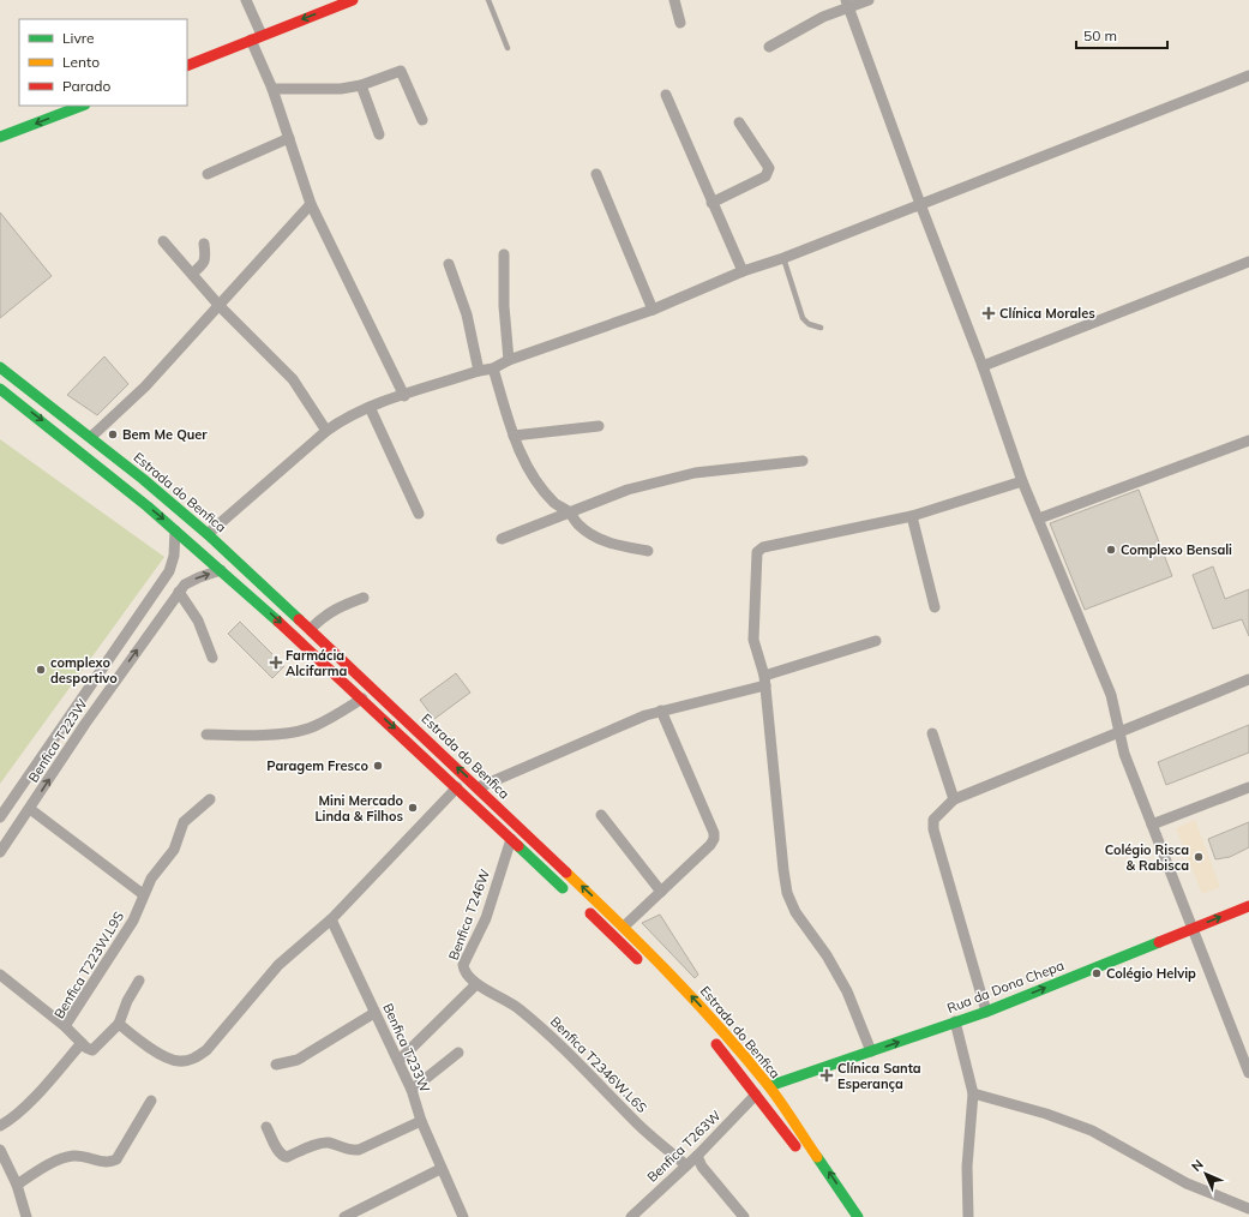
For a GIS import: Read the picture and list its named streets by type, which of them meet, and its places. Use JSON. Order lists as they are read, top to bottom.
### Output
{
  "streets": {
    "main road": ["Estrada do Benfica", "Rua da Dona Chepa"],
    "street": [
      "Benfica T223W",
      "Benfica T246W",
      "Benfica T223W.L9S",
      "Benfica T233W",
      "Benfica T2346W.L6S",
      "Benfica T263W"
    ]
  },
  "crossings": [
    ["Estrada do Benfica", "Rua da Dona Chepa"],
    ["Estrada do Benfica", "Benfica T263W"],
    ["Benfica T246W", "Benfica T2346W.L6S"],
    ["Benfica T2346W.L6S", "Benfica T263W"]
  ],
  "one_way": ["Rua da Dona Chepa"],
  "places": {
    "health": ["Clínica Morales", "Farmácia Alcifarma", "Clínica Santa Esperança"],
    "other": [
      "Bem Me Quer",
      "Complexo Bensali",
      "complexo desportivo",
      "Paragem Fresco",
      "Mini Mercado Linda & Filhos",
      "Colégio Risca & Rabisca",
      "Colégio Helvip"
    ]
  },
  "legend": ["Livre", "Lento", "Parado"],
  "scale_bar": "50 m",
  "north": "top left"
}
